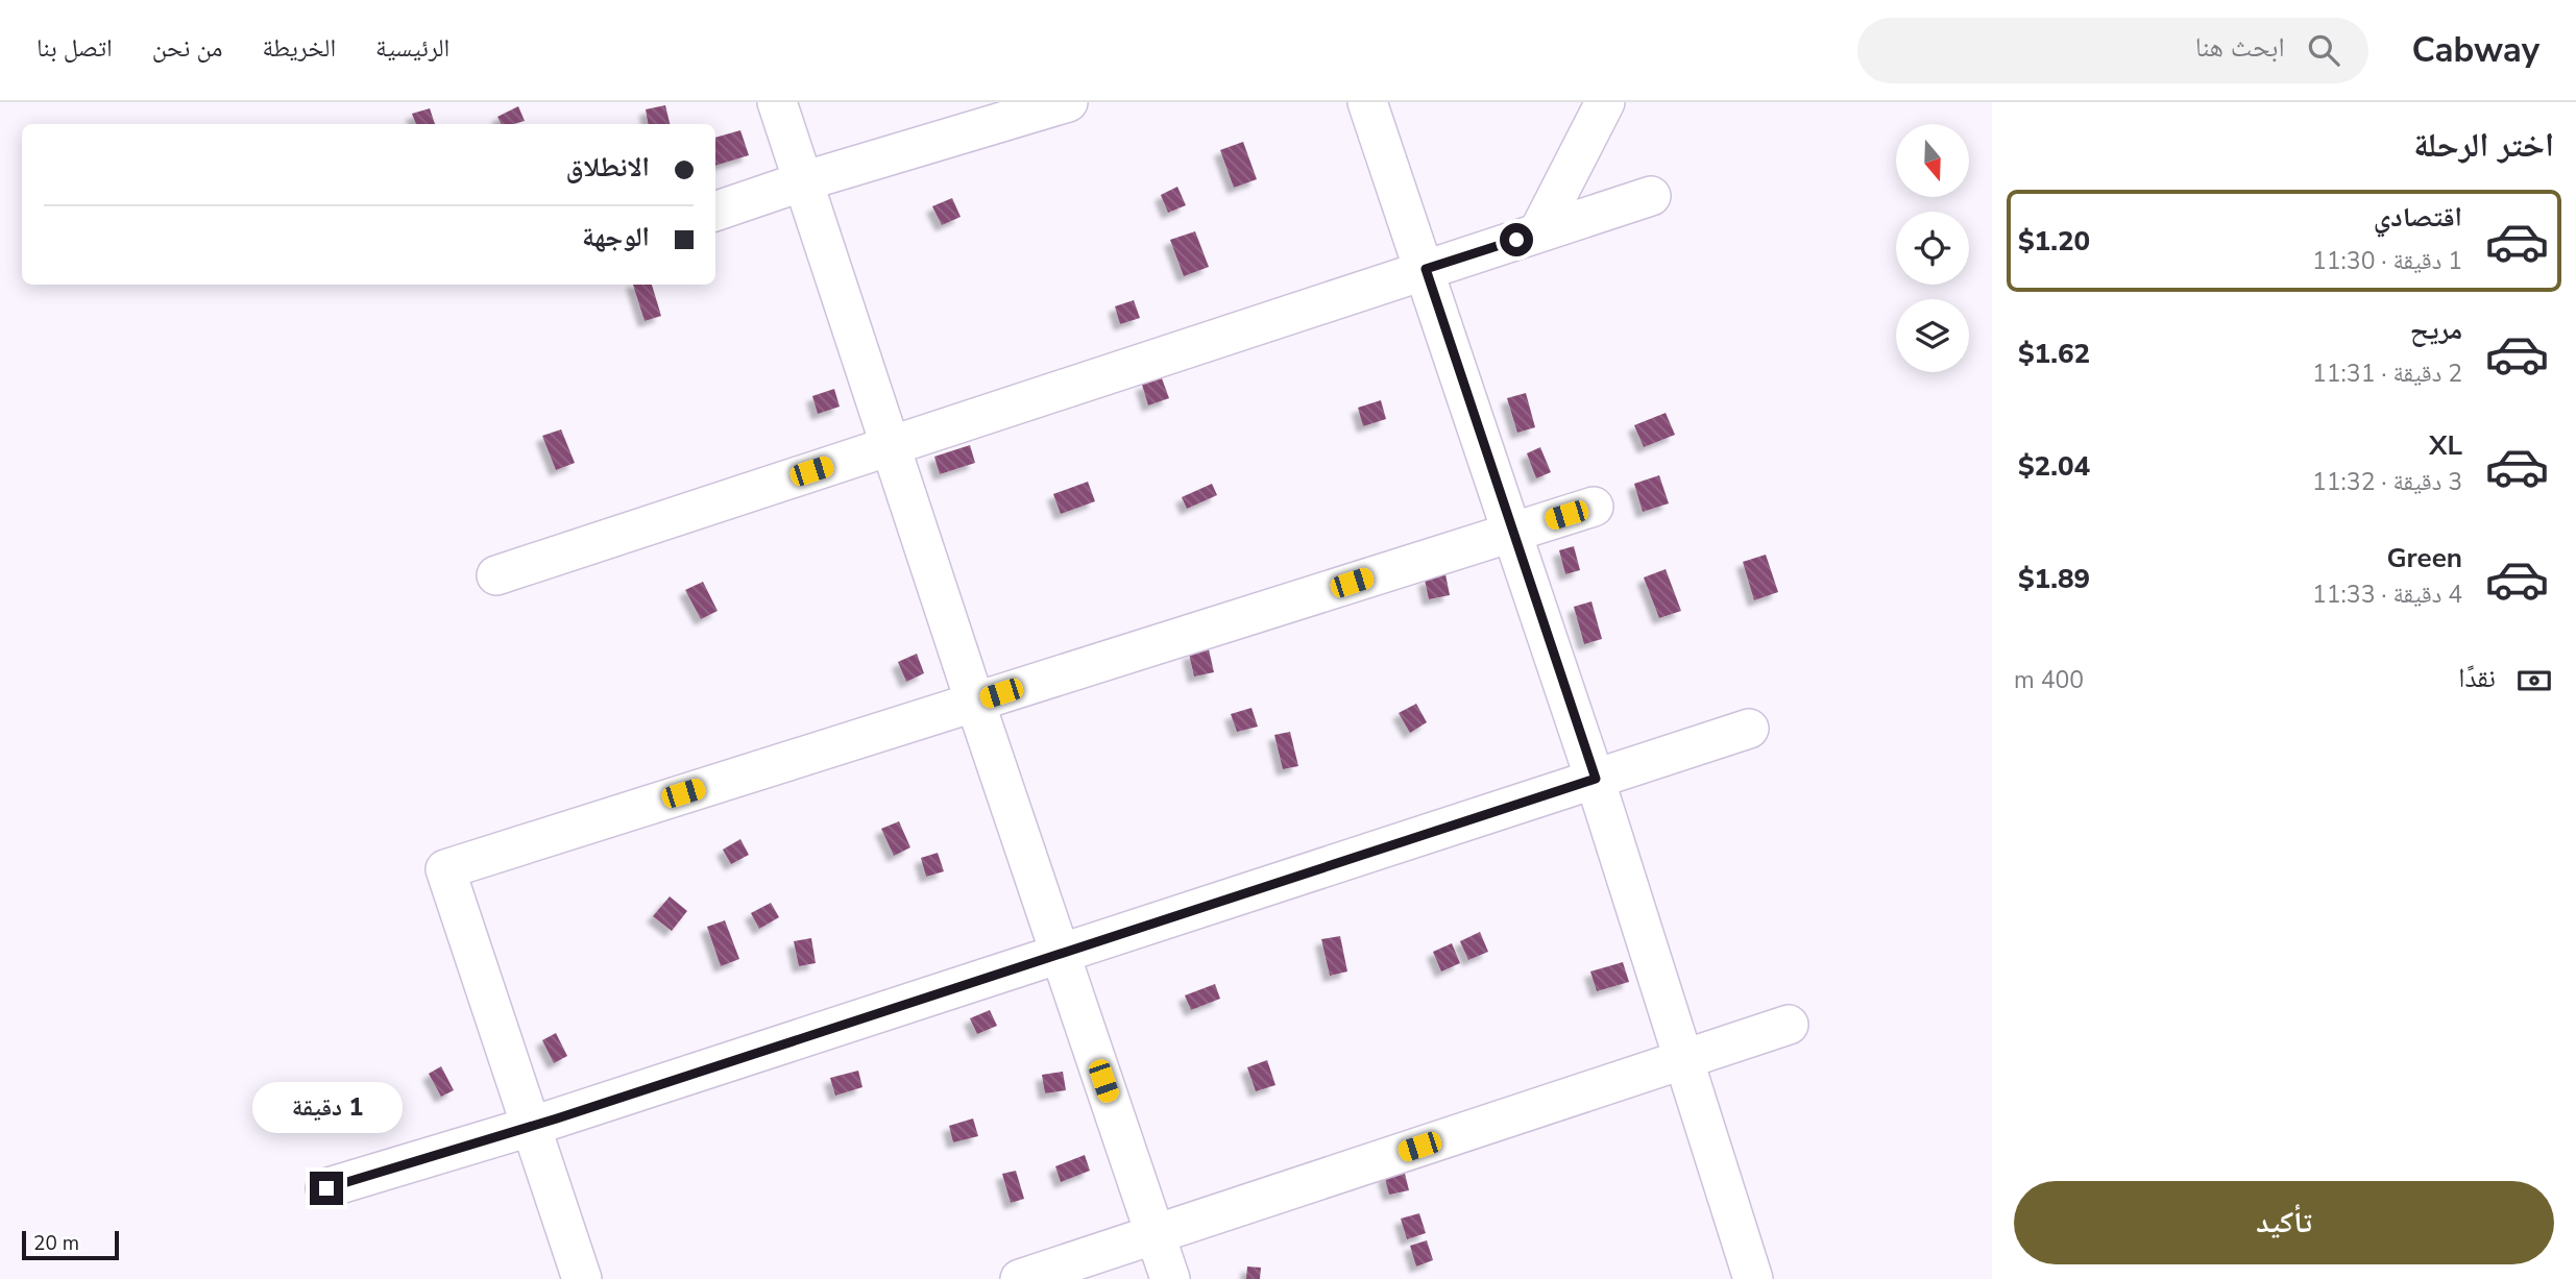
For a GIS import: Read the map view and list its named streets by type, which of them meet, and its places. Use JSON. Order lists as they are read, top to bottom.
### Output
{
  "scale_bar": "20 m",
  "north": "bottom",
  "page": {
    "header": "Cabway",
    "search": "ابحث هنا",
    "nav": [
      "الرئيسية",
      "الخريطة",
      "من نحن",
      "اتصل بنا"
    ],
    "heading": "اختر الرحلة",
    "banner": ["الانطلاق", "الوجهة"],
    "list": [
      {
        "name": "اقتصادي",
        "note": "1 دقيقة · 11:30",
        "value": "$1.20"
      },
      {
        "name": "مريح",
        "note": "2 دقيقة · 11:31",
        "value": "$1.62"
      },
      {
        "name": "XL",
        "note": "3 دقيقة · 11:32",
        "value": "$2.04"
      },
      {
        "name": "Green",
        "note": "4 دقيقة · 11:33",
        "value": "$1.89"
      }
    ],
    "pay": ["نقدًا", "400 m"],
    "bubble": "1 دقيقة",
    "buttons": "تأكيد",
    "scale": "20 m"
  }
}
